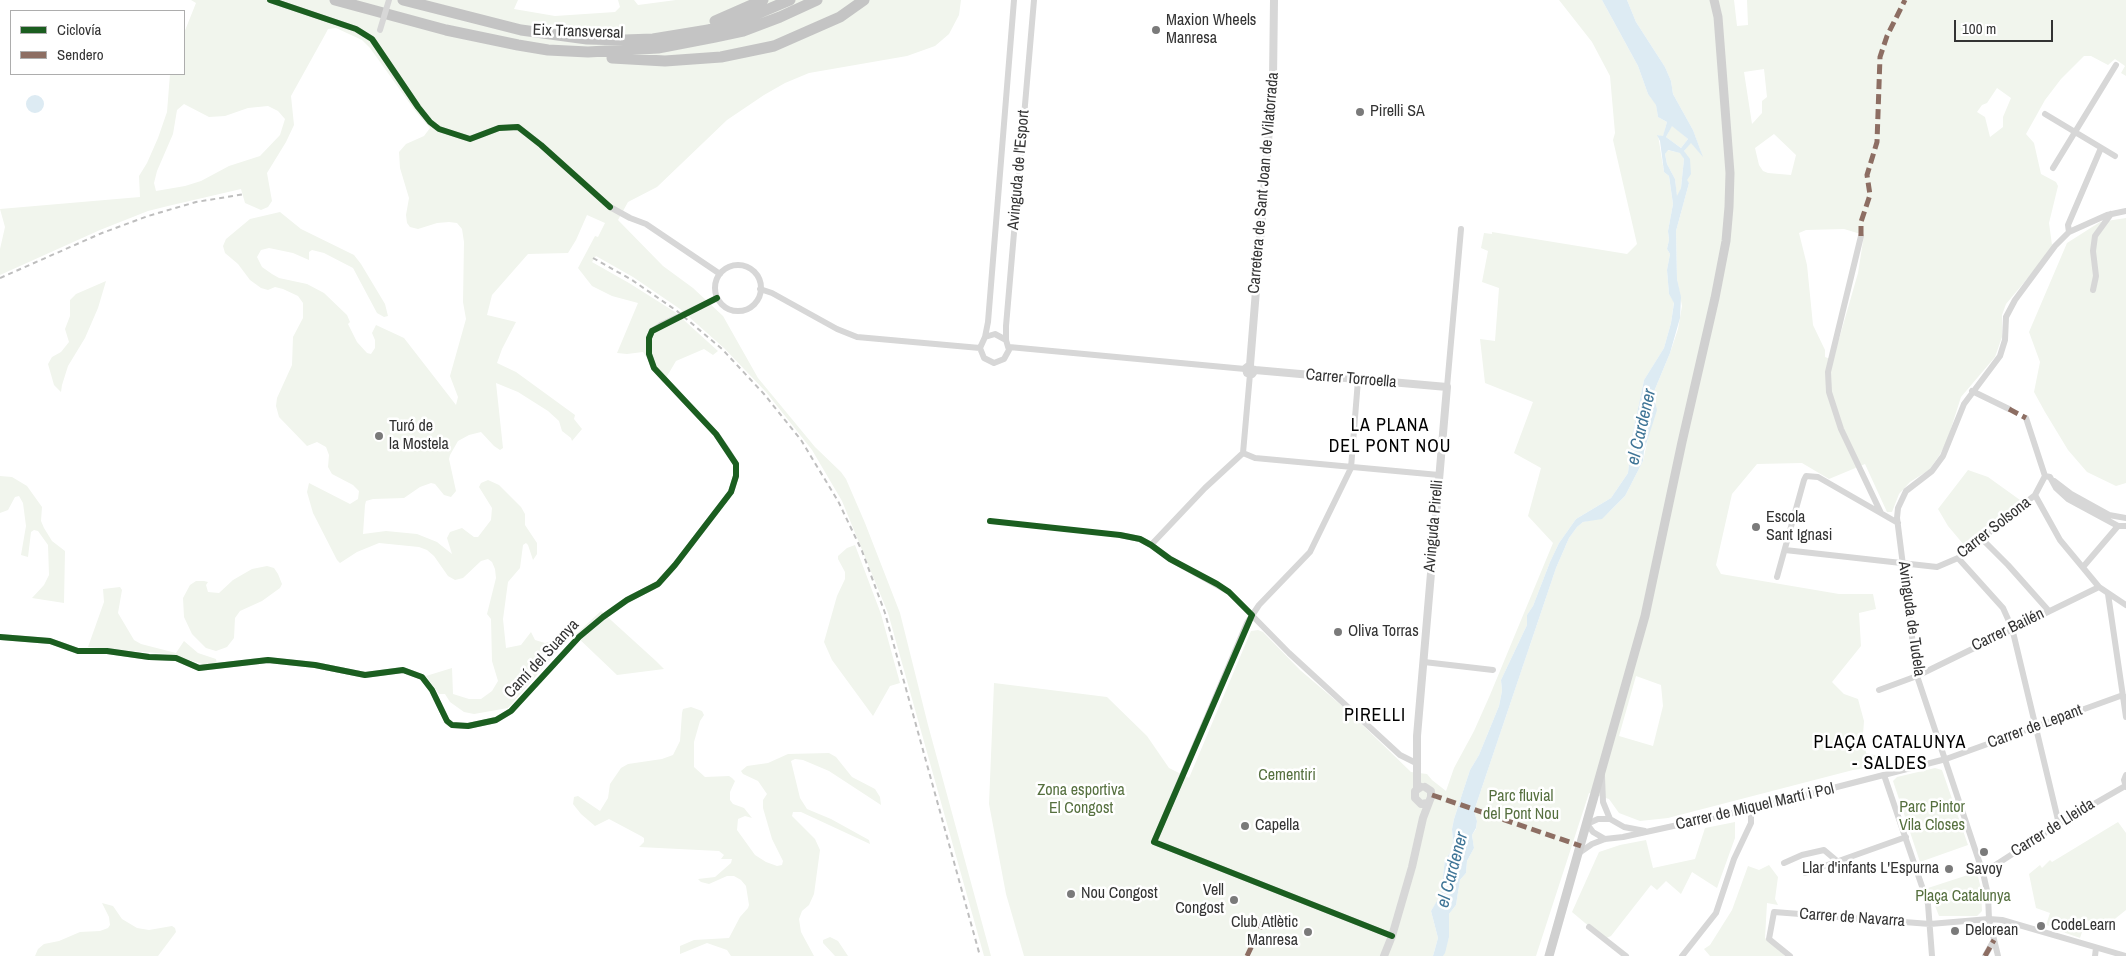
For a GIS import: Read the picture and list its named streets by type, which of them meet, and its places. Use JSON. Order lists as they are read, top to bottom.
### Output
{
  "streets": {
    "highway": ["Eix Transversal"],
    "street": [
      "Avinguda de l'Esport",
      "Carretera de Sant Joan de Vilatorrada",
      "Carrer Torroella",
      "Avinguda Pirelli",
      "Carrer Solsona",
      "Avinguda de Tudela",
      "Carrer Bailén",
      "Camí del Suanya",
      "Carrer de Lepant",
      "Carrer de Miquel Martí i Pol",
      "Carrer de Lleida",
      "Carrer de Navarra"
    ]
  },
  "crossings": [
    ["Carretera de Sant Joan de Vilatorrada", "Carrer Torroella"],
    ["Carrer Torroella", "Avinguda Pirelli"],
    ["Carrer Solsona", "Avinguda de Tudela"],
    ["Avinguda de Tudela", "Carrer Bailén"],
    ["Avinguda de Tudela", "Carrer de Lepant"],
    ["Avinguda de Tudela", "Carrer de Miquel Martí i Pol"],
    ["Avinguda de Tudela", "Carrer de Lleida"],
    ["Carrer de Lepant", "Carrer de Miquel Martí i Pol"]
  ],
  "districts": ["LA PLANA DEL PONT NOU", "PIRELLI", "PLAÇA CATALUNYA - SALDES"],
  "water": ["el Cardener"],
  "parks": [
    "Cementiri",
    "Zona esportiva El Congost",
    "Parc fluvial del Pont Nou",
    "Parc Pintor Vila Closes",
    "Plaça Catalunya"
  ],
  "places": [
    "Maxion Wheels Manresa",
    "Pirelli SA",
    "Turó de la Mostela",
    "Escola Sant Ignasi",
    "Oliva Torras",
    "Capella",
    "Savoy",
    "Llar d'infants L'Espurna",
    "Nou Congost",
    "Vell Congost",
    "CodeLearn",
    "Delorean",
    "Club Atlètic Manresa"
  ],
  "legend": ["Ciclovía", "Sendero"],
  "scale_bar": "100 m"
}
